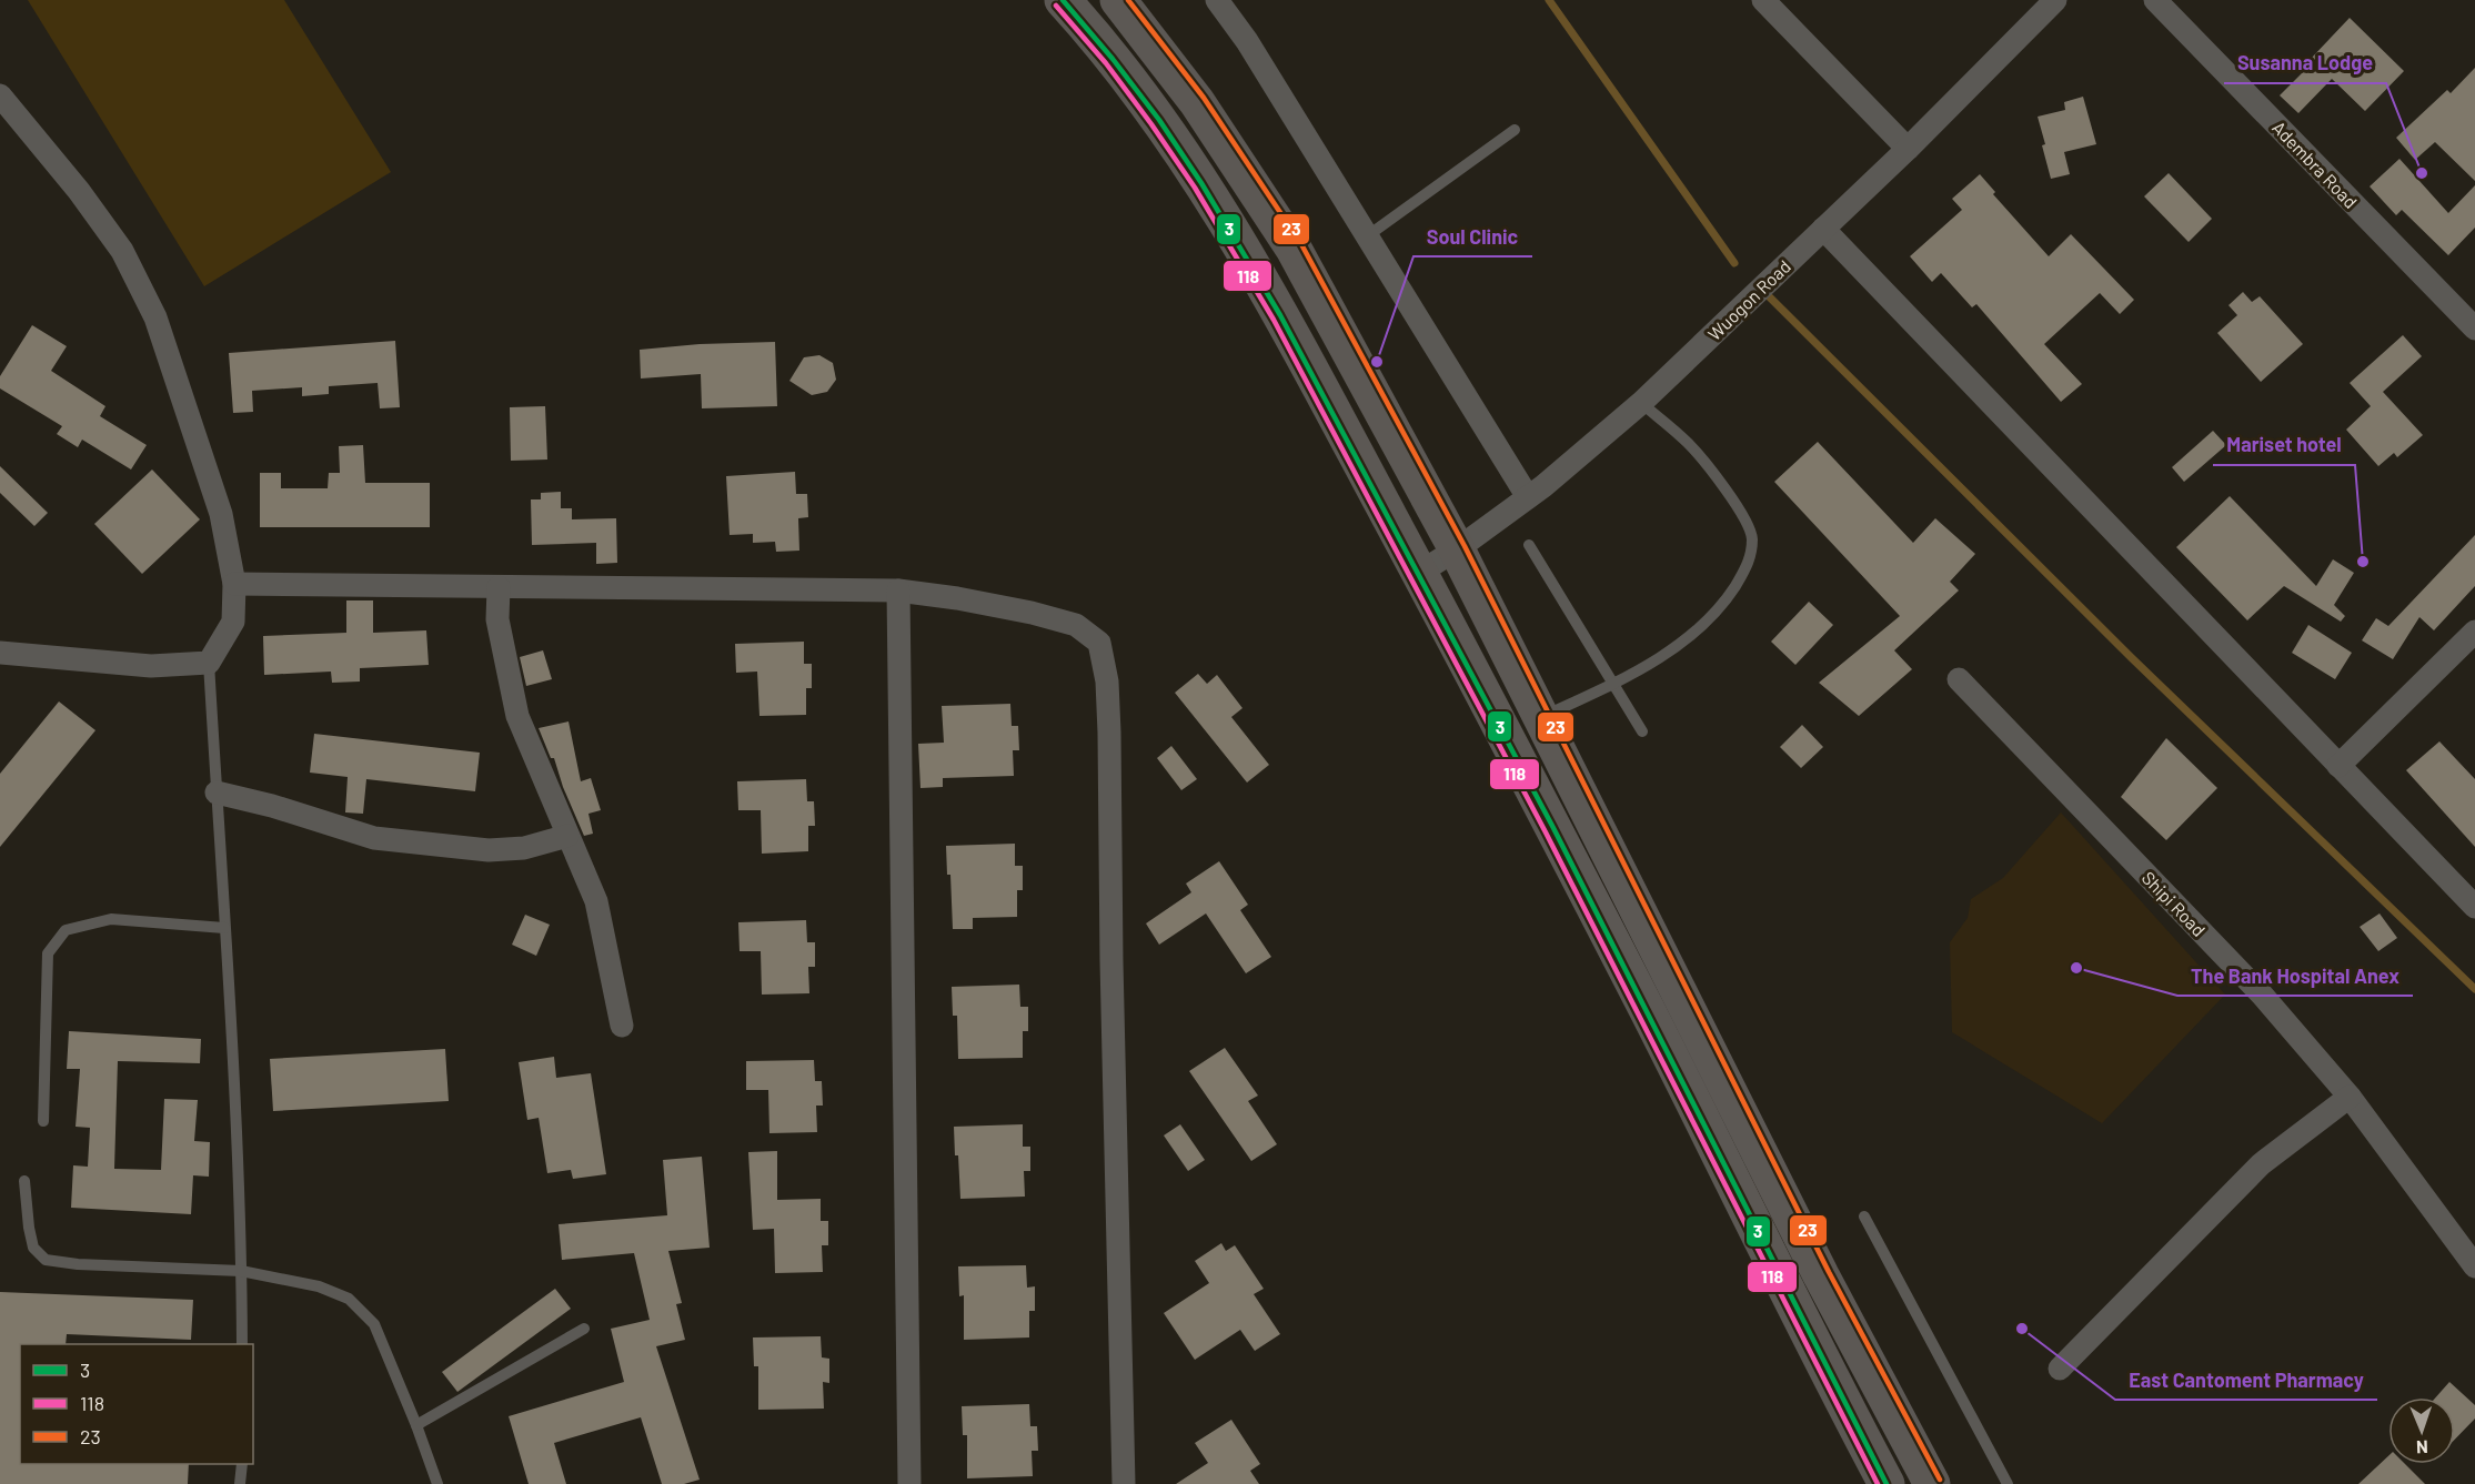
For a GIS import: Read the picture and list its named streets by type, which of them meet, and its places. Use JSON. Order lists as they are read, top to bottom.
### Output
{
  "streets": {
    "street": ["Adembra Road", "Wuogon Road", "Shipi Road"]
  },
  "places": [
    "Susanna Lodge",
    "Soul Clinic",
    "Mariset hotel",
    "The Bank Hospital Anex",
    "East Cantoment Pharmacy"
  ],
  "lines": ["transit line 3", "transit line 23", "transit line 118"],
  "legend": ["3", "118", "23"],
  "north": "bottom"
}
